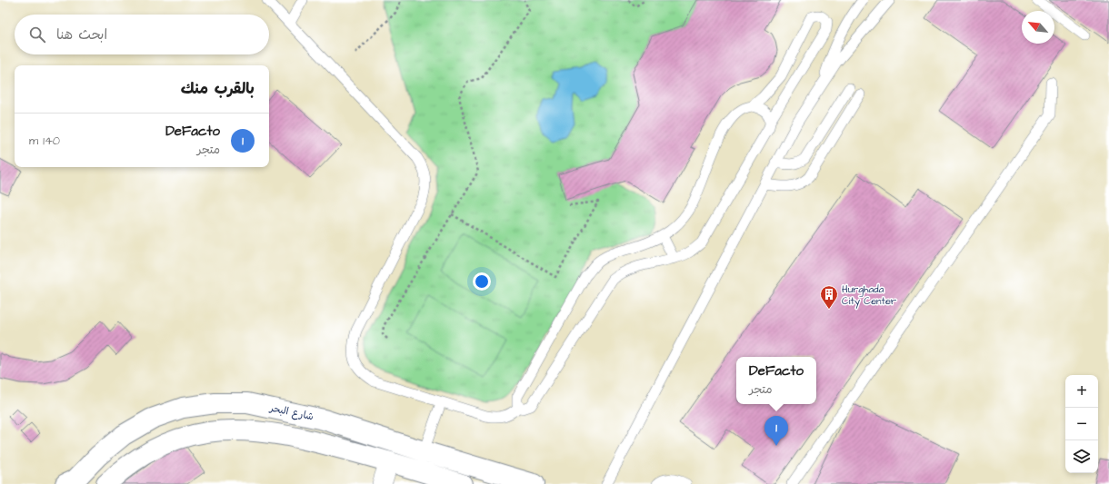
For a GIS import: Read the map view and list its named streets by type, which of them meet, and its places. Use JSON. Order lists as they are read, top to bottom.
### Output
{
  "streets": {
    "main road": ["شارع البحر"]
  },
  "places": {
    "building": ["Hurghada City Center"]
  },
  "north": "top left",
  "page": {
    "search": "ابحث هنا",
    "heading": "بالقرب منك",
    "list": [
      {
        "mark": "1",
        "name": "DeFacto",
        "note": "متجر",
        "value": "140 m"
      }
    ],
    "popup": ["DeFacto", "متجر"],
    "map_buttons": ["+", "−"],
    "pins": "1"
  }
}
